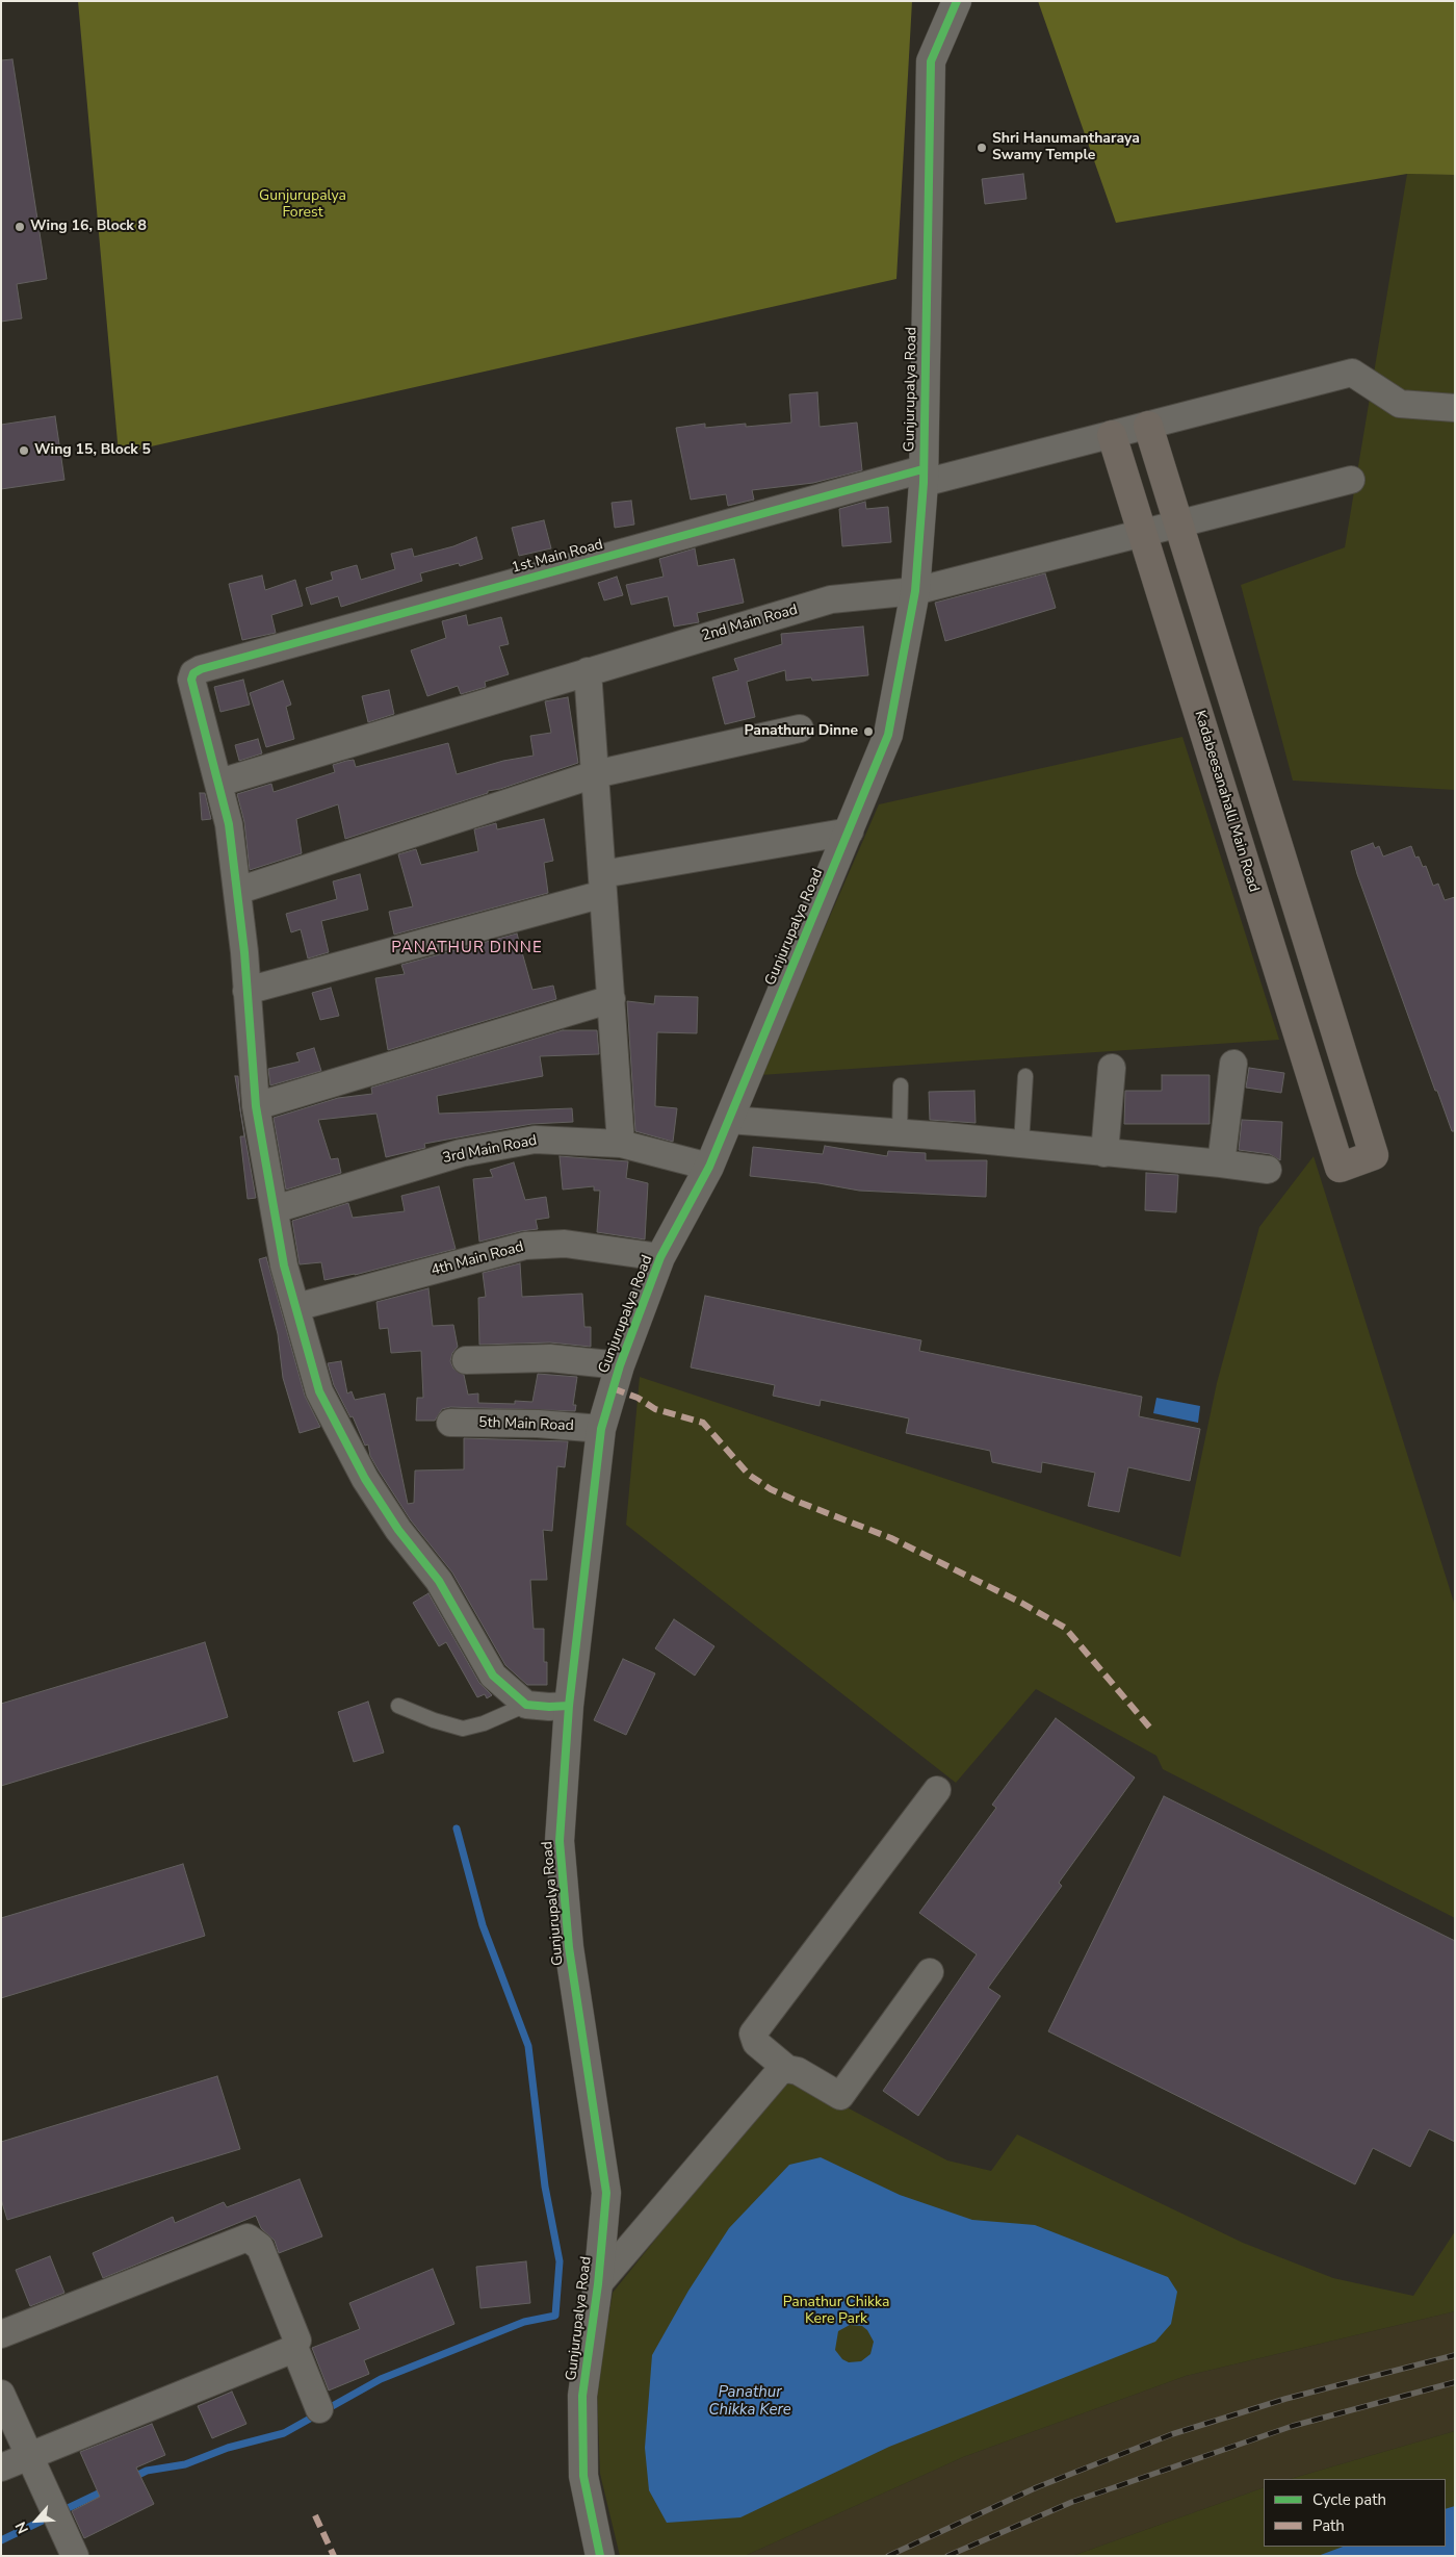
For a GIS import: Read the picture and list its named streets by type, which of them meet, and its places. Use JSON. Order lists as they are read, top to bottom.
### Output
{
  "streets": {
    "main road": ["Kadabeesanahalli Main Road"],
    "street": [
      "Gunjurupalya Road",
      "1st Main Road",
      "2nd Main Road",
      "3rd Main Road",
      "4th Main Road",
      "5th Main Road"
    ]
  },
  "crossings": [
    ["Gunjurupalya Road", "1st Main Road"],
    ["Gunjurupalya Road", "2nd Main Road"],
    ["Gunjurupalya Road", "3rd Main Road"],
    ["Gunjurupalya Road", "4th Main Road"],
    ["Gunjurupalya Road", "5th Main Road"],
    ["1st Main Road", "2nd Main Road"],
    ["1st Main Road", "Kadabeesanahalli Main Road"],
    ["2nd Main Road", "Kadabeesanahalli Main Road"]
  ],
  "districts": ["PANATHUR DINNE"],
  "water": ["Panathur Chikka Kere"],
  "parks": ["Gunjurupalya Forest", "Panathur Chikka Kere Park"],
  "places": [
    "Shri Hanumantharaya Swamy Temple",
    "Wing 16, Block 8",
    "Wing 15, Block 5",
    "Panathuru Dinne"
  ],
  "legend": ["Cycle path", "Path"],
  "north": "bottom left"
}
